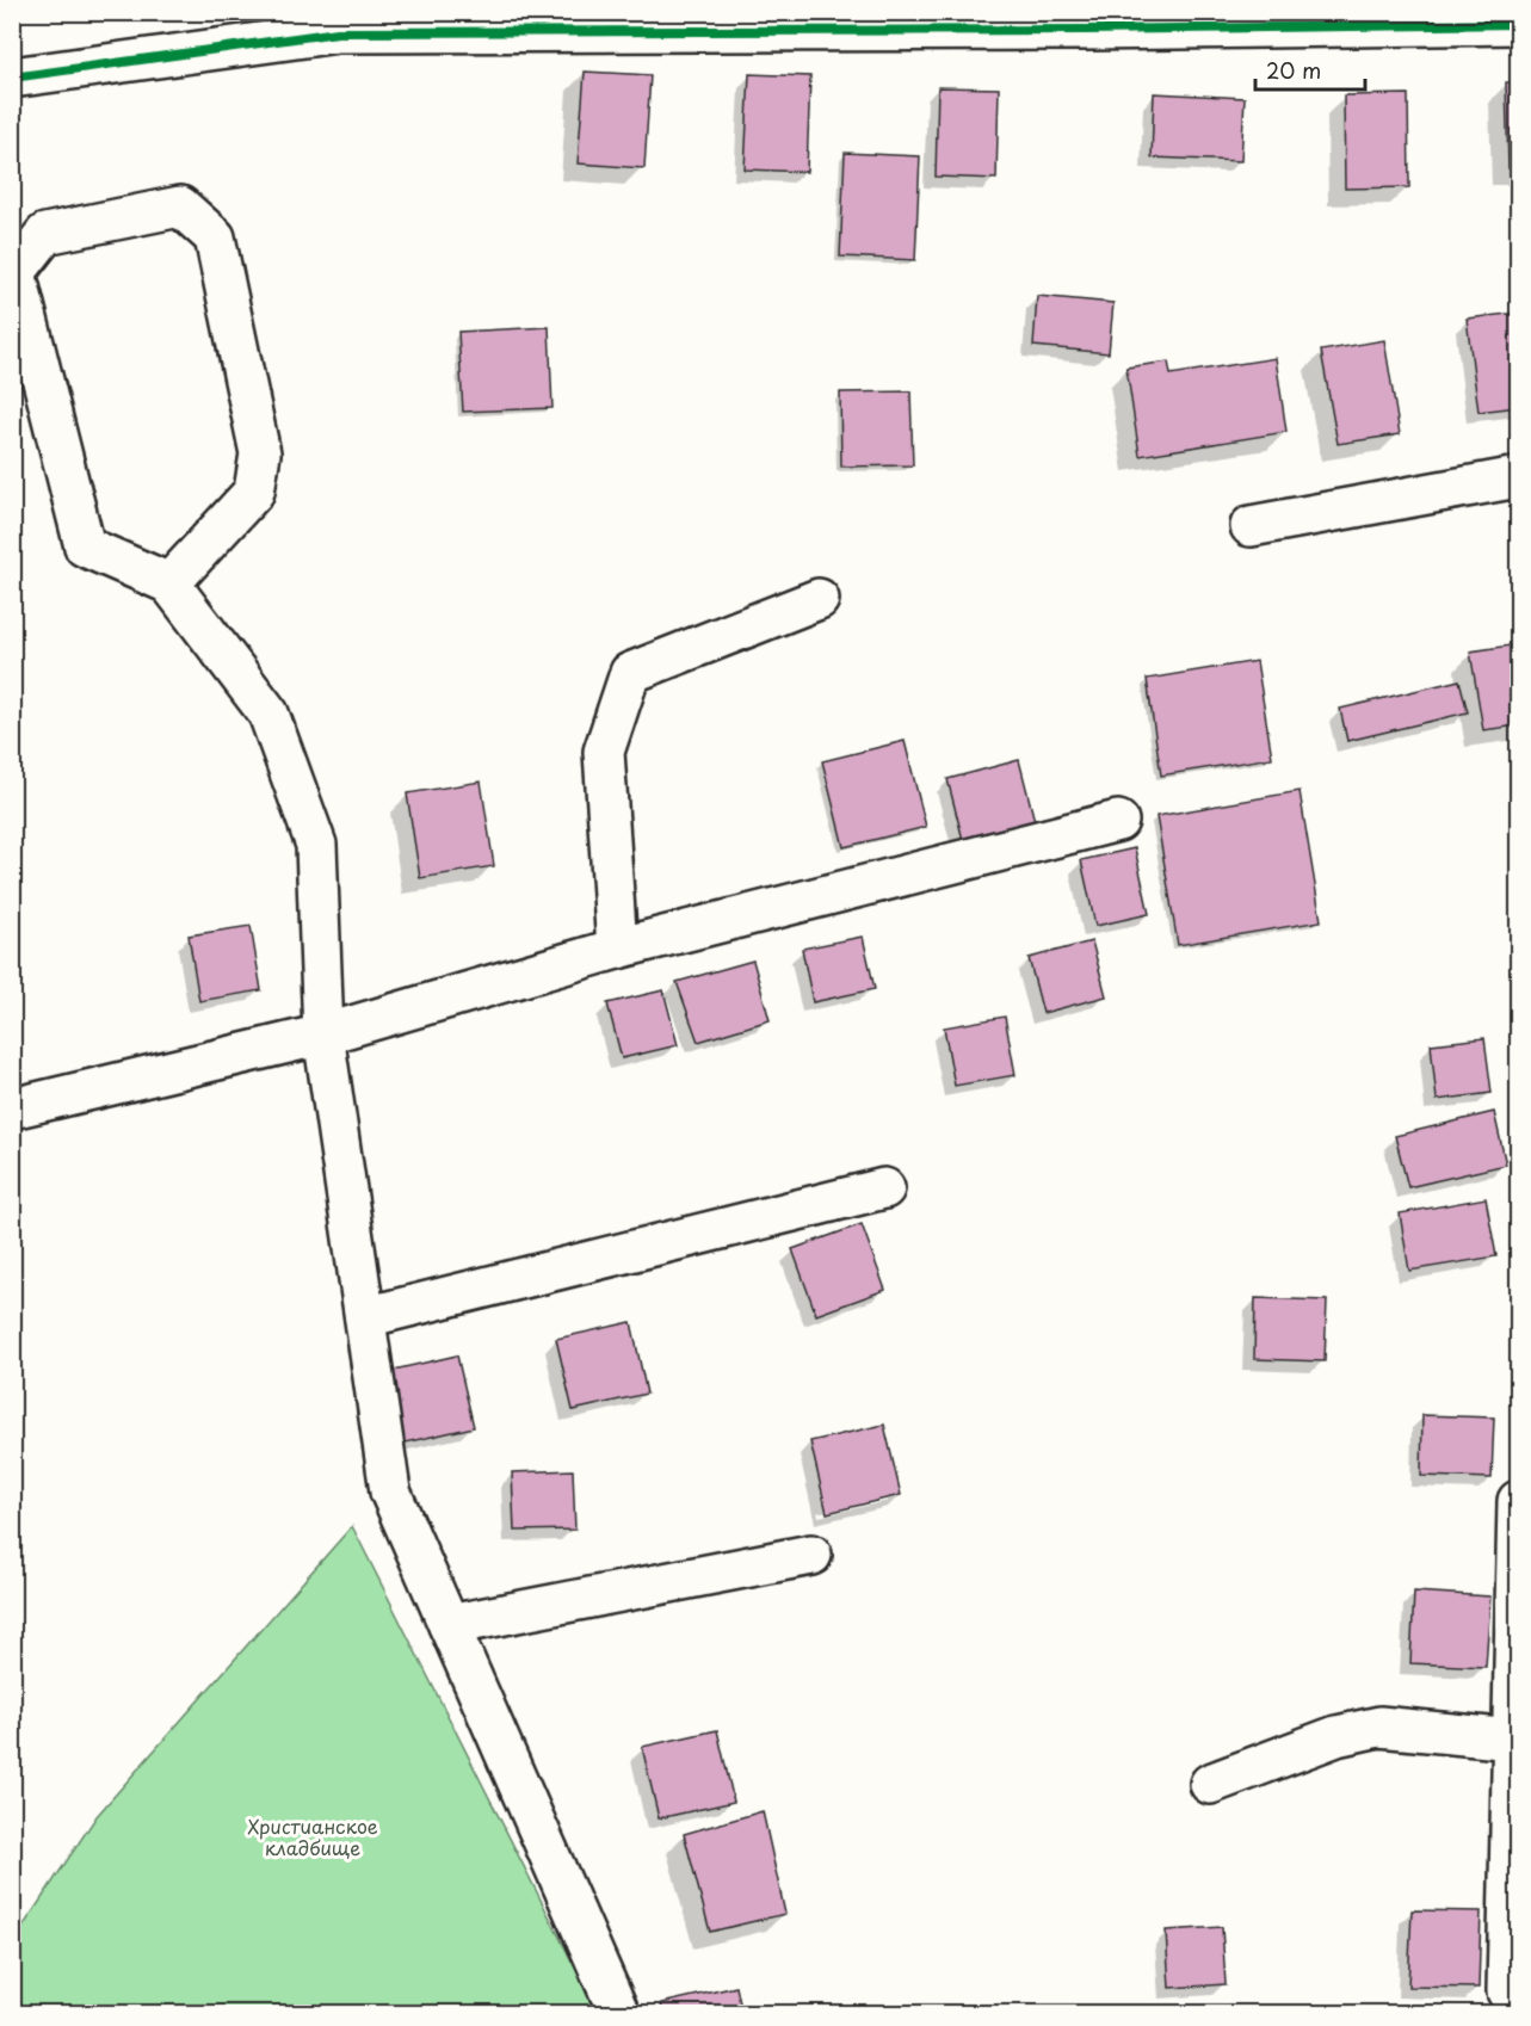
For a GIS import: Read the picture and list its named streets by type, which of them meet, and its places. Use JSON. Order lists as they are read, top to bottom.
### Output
{
  "parks": ["Христианское кладбище"],
  "scale_bar": "20 m"
}
